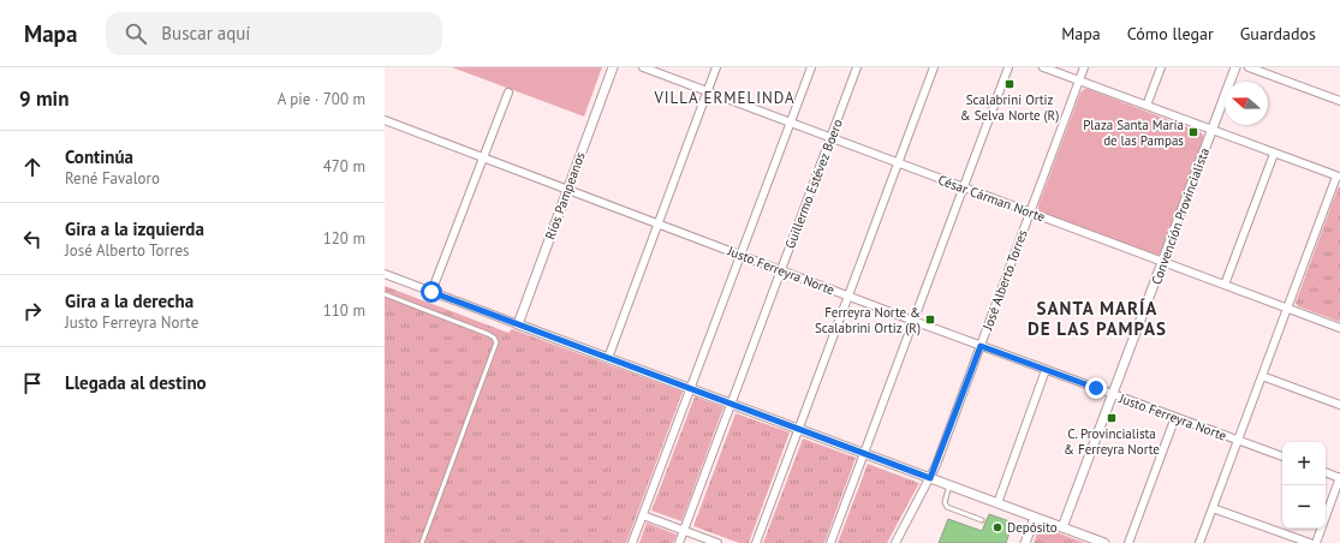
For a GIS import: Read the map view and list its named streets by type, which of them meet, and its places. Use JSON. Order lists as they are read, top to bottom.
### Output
{
  "streets": {
    "street": [
      "Guillermo Estévez Boero",
      "Ríos Pampeanos",
      "César Cárman Norte",
      "Convención Provincialista",
      "Justo Ferreyra Norte",
      "José Alberto Torres"
    ]
  },
  "crossings": [
    ["Guillermo Estévez Boero", "César Cárman Norte"],
    ["Guillermo Estévez Boero", "Justo Ferreyra Norte"],
    ["Ríos Pampeanos", "Justo Ferreyra Norte"],
    ["César Cárman Norte", "Convención Provincialista"],
    ["César Cárman Norte", "José Alberto Torres"],
    ["Convención Provincialista", "Justo Ferreyra Norte"],
    ["Justo Ferreyra Norte", "José Alberto Torres"]
  ],
  "districts": ["VILLA ERMELINDA", "SANTA MARÍA DE LAS PAMPAS"],
  "places": {
    "transit": [
      "Scalabrini Ortiz & Selva Norte (R)",
      "Plaza Santa María de las Pampas",
      "Ferreyra Norte & Scalabrini Ortiz (R)",
      "C. Provincialista & Ferreyra Norte"
    ],
    "other": ["Depósito"]
  },
  "north": "left",
  "page": {
    "header": "Mapa",
    "search": "Buscar aquí",
    "nav": ["Mapa", "Cómo llegar", "Guardados"],
    "heading": ["9 min", "A pie · 700 m"],
    "list": [
      ["Continúa", "René Favaloro", "470 m"],
      ["Gira a la izquierda", "José Alberto Torres", "120 m"],
      ["Gira a la derecha", "Justo Ferreyra Norte", "110 m"],
      "Llegada al destino"
    ],
    "map_buttons": ["+", "−"]
  }
}
